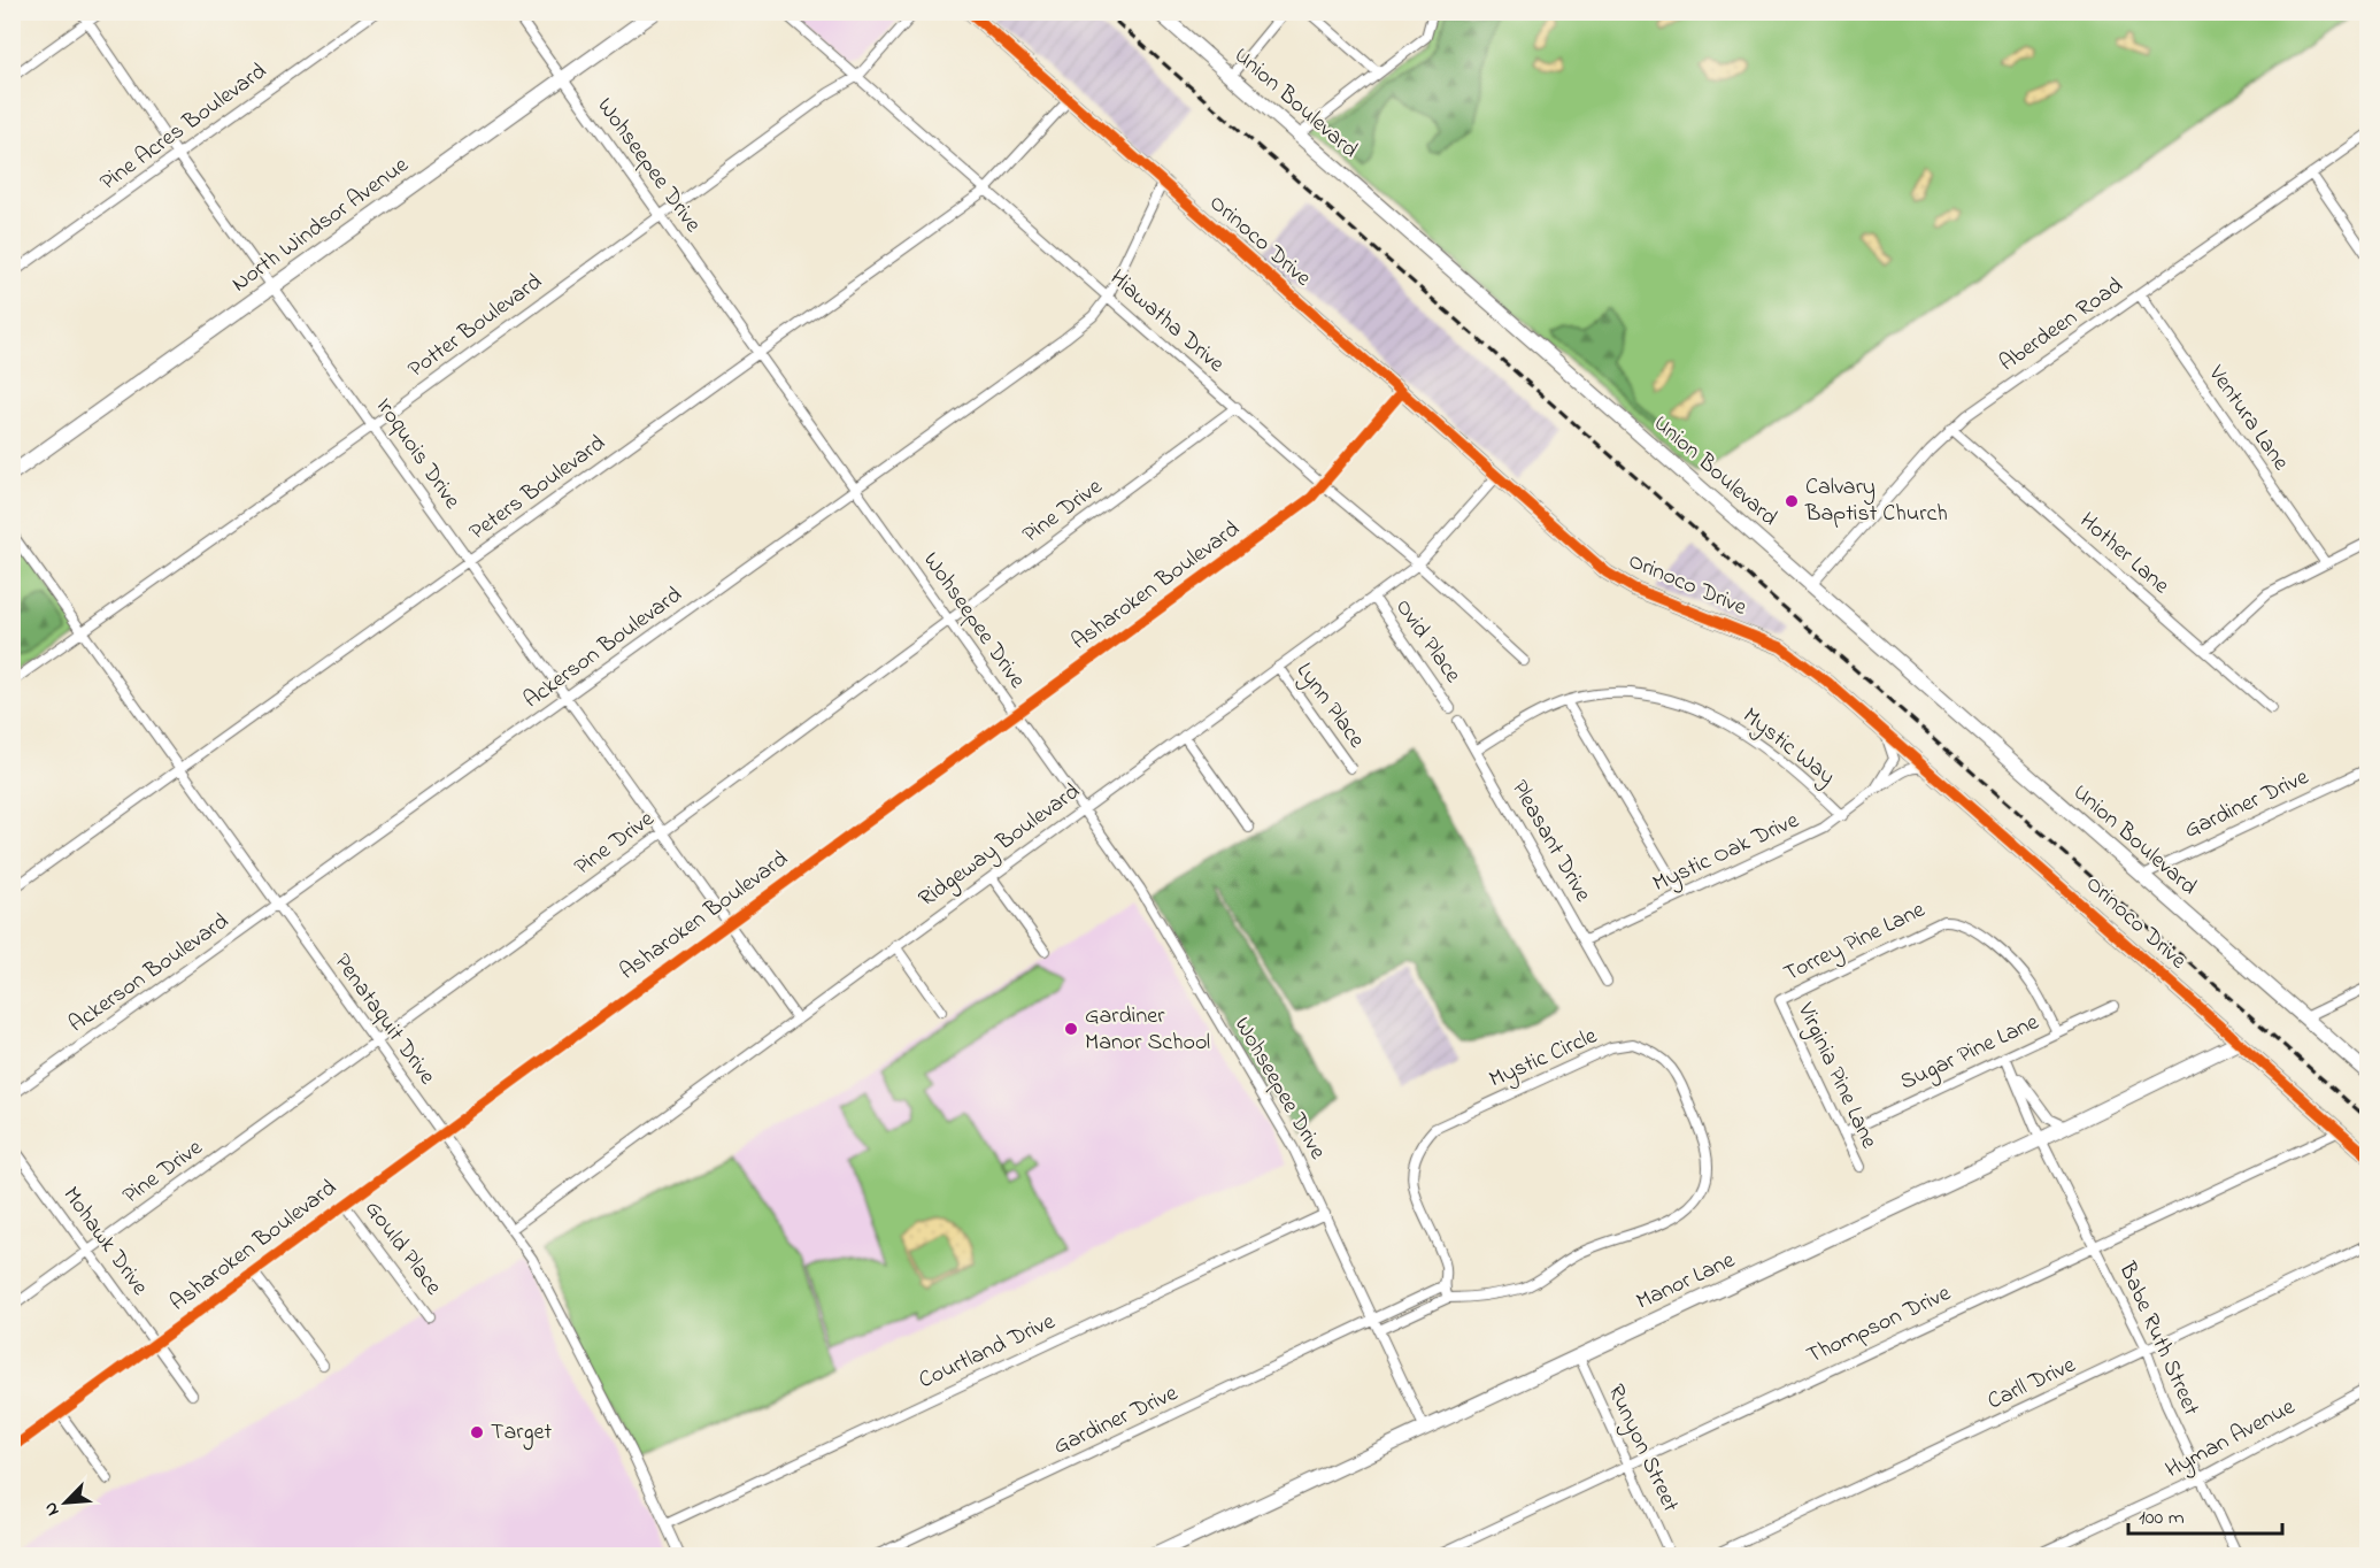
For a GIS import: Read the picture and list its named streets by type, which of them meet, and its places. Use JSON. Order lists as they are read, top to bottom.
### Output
{
  "streets": {
    "street": [
      "Union Boulevard",
      "Pine Acres Boulevard",
      "Wohseepee Drive",
      "North Windsor Avenue",
      "Orinoco Drive",
      "Hiawatha Drive",
      "Aberdeen Road",
      "Potter Boulevard",
      "Ventura Lane",
      "Iroquois Drive",
      "Peters Boulevard",
      "Pine Drive",
      "Hother Lane",
      "Asharoken Boulevard",
      "Ovid Place",
      "Ackerson Boulevard",
      "Lynn Place",
      "Mystic Way",
      "Gardiner Drive",
      "Pleasant Drive",
      "Ridgeway Boulevard",
      "Mystic Oak Drive",
      "Torrey Pine Lane",
      "Penataquit Drive",
      "Sugar Pine Lane",
      "Mystic Circle",
      "Virginia Pine Lane",
      "Mohawk Drive",
      "Gould Place",
      "Manor Lane",
      "Thompson Drive",
      "Babe Ruth Street",
      "Courtland Drive",
      "Carll Drive",
      "Hyman Avenue",
      "Runyon Street"
    ]
  },
  "crossings": [
    ["Union Boulevard", "Aberdeen Road"],
    ["Union Boulevard", "Gardiner Drive"],
    ["Pine Acres Boulevard", "Iroquois Drive"],
    ["Wohseepee Drive", "North Windsor Avenue"],
    ["Wohseepee Drive", "Potter Boulevard"],
    ["Wohseepee Drive", "Peters Boulevard"],
    ["Wohseepee Drive", "Pine Drive"],
    ["Wohseepee Drive", "Asharoken Boulevard"],
    ["Wohseepee Drive", "Ackerson Boulevard"],
    ["Wohseepee Drive", "Gardiner Drive"],
    ["Wohseepee Drive", "Ridgeway Boulevard"],
    ["Wohseepee Drive", "Mystic Circle"],
    ["Wohseepee Drive", "Manor Lane"],
    ["Wohseepee Drive", "Courtland Drive"],
    ["North Windsor Avenue", "Iroquois Drive"],
    ["Orinoco Drive", "Peters Boulevard"],
    ["Orinoco Drive", "Asharoken Boulevard"],
    ["Orinoco Drive", "Ackerson Boulevard"],
    ["Orinoco Drive", "Ridgeway Boulevard"],
    ["Orinoco Drive", "Mystic Oak Drive"],
    ["Orinoco Drive", "Manor Lane"],
    ["Orinoco Drive", "Thompson Drive"],
    ["Hiawatha Drive", "Potter Boulevard"],
    ["Hiawatha Drive", "Peters Boulevard"],
    ["Hiawatha Drive", "Pine Drive"],
    ["Hiawatha Drive", "Asharoken Boulevard"],
    ["Hiawatha Drive", "Ackerson Boulevard"],
    ["Hiawatha Drive", "Ridgeway Boulevard"],
    ["Aberdeen Road", "Ventura Lane"],
    ["Aberdeen Road", "Hother Lane"],
    ["Potter Boulevard", "Iroquois Drive"],
    ["Potter Boulevard", "Penataquit Drive"],
    ["Iroquois Drive", "Peters Boulevard"],
    ["Iroquois Drive", "Pine Drive"],
    ["Iroquois Drive", "Asharoken Boulevard"],
    ["Iroquois Drive", "Ackerson Boulevard"],
    ["Iroquois Drive", "Ridgeway Boulevard"],
    ["Peters Boulevard", "Penataquit Drive"],
    ["Pine Drive", "Penataquit Drive"],
    ["Pine Drive", "Mohawk Drive"],
    ["Asharoken Boulevard", "Penataquit Drive"],
    ["Asharoken Boulevard", "Mohawk Drive"],
    ["Asharoken Boulevard", "Gould Place"],
    ["Ovid Place", "Ridgeway Boulevard"],
    ["Ackerson Boulevard", "Penataquit Drive"],
    ["Lynn Place", "Ridgeway Boulevard"],
    ["Mystic Way", "Pleasant Drive"],
    ["Mystic Way", "Mystic Oak Drive"],
    ["Gardiner Drive", "Mystic Circle"],
    ["Pleasant Drive", "Mystic Oak Drive"],
    ["Ridgeway Boulevard", "Penataquit Drive"],
    ["Torrey Pine Lane", "Sugar Pine Lane"],
    ["Torrey Pine Lane", "Virginia Pine Lane"],
    ["Penataquit Drive", "Courtland Drive"],
    ["Sugar Pine Lane", "Virginia Pine Lane"],
    ["Sugar Pine Lane", "Babe Ruth Street"],
    ["Manor Lane", "Babe Ruth Street"],
    ["Manor Lane", "Runyon Street"],
    ["Thompson Drive", "Babe Ruth Street"],
    ["Thompson Drive", "Runyon Street"],
    ["Babe Ruth Street", "Carll Drive"],
    ["Babe Ruth Street", "Hyman Avenue"]
  ],
  "places": ["Calvary Baptist Church", "Gardiner Manor School", "Target"],
  "scale_bar": "100 m",
  "north": "bottom left"
}
